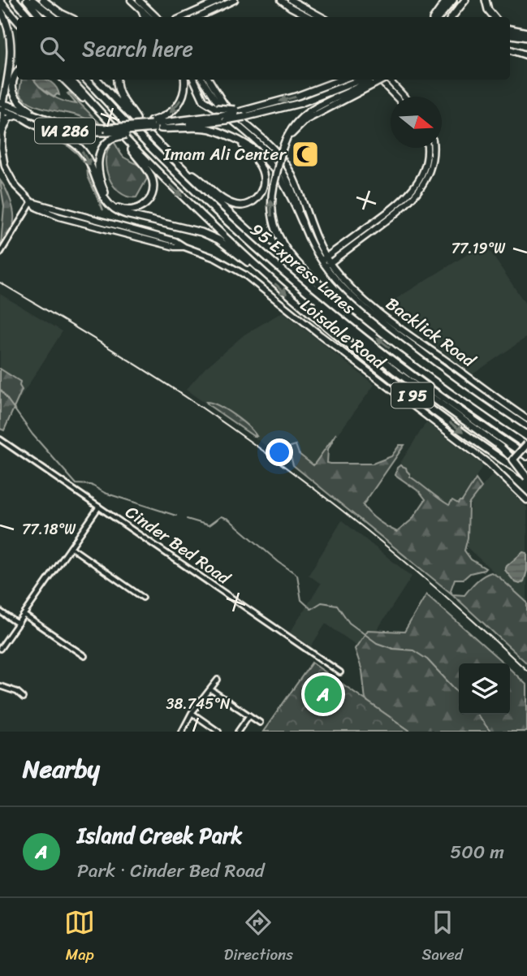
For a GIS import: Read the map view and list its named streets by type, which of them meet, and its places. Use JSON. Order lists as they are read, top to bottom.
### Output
{
  "streets": {
    "highway": ["VA 286", "95 Express Lanes", "I 95"],
    "main road": ["Backlick Road", "Loisdale Road"],
    "street": ["Cinder Bed Road"]
  },
  "crossings": [
    ["VA 286", "Loisdale Road"]
  ],
  "places": {
    "mosque": ["Imam Ali Center"]
  },
  "north": "right",
  "page": {
    "search": "Search here",
    "pins": "A",
    "heading": "Nearby",
    "list": [
      {
        "mark": "A",
        "name": "Island Creek Park",
        "note": "Park · Cinder Bed Road",
        "value": "500 m"
      }
    ],
    "nav": ["Map", "Directions", "Saved"]
  },
  "coordinates": ["77.19°W", "77.18°W", "38.745°N"]
}
